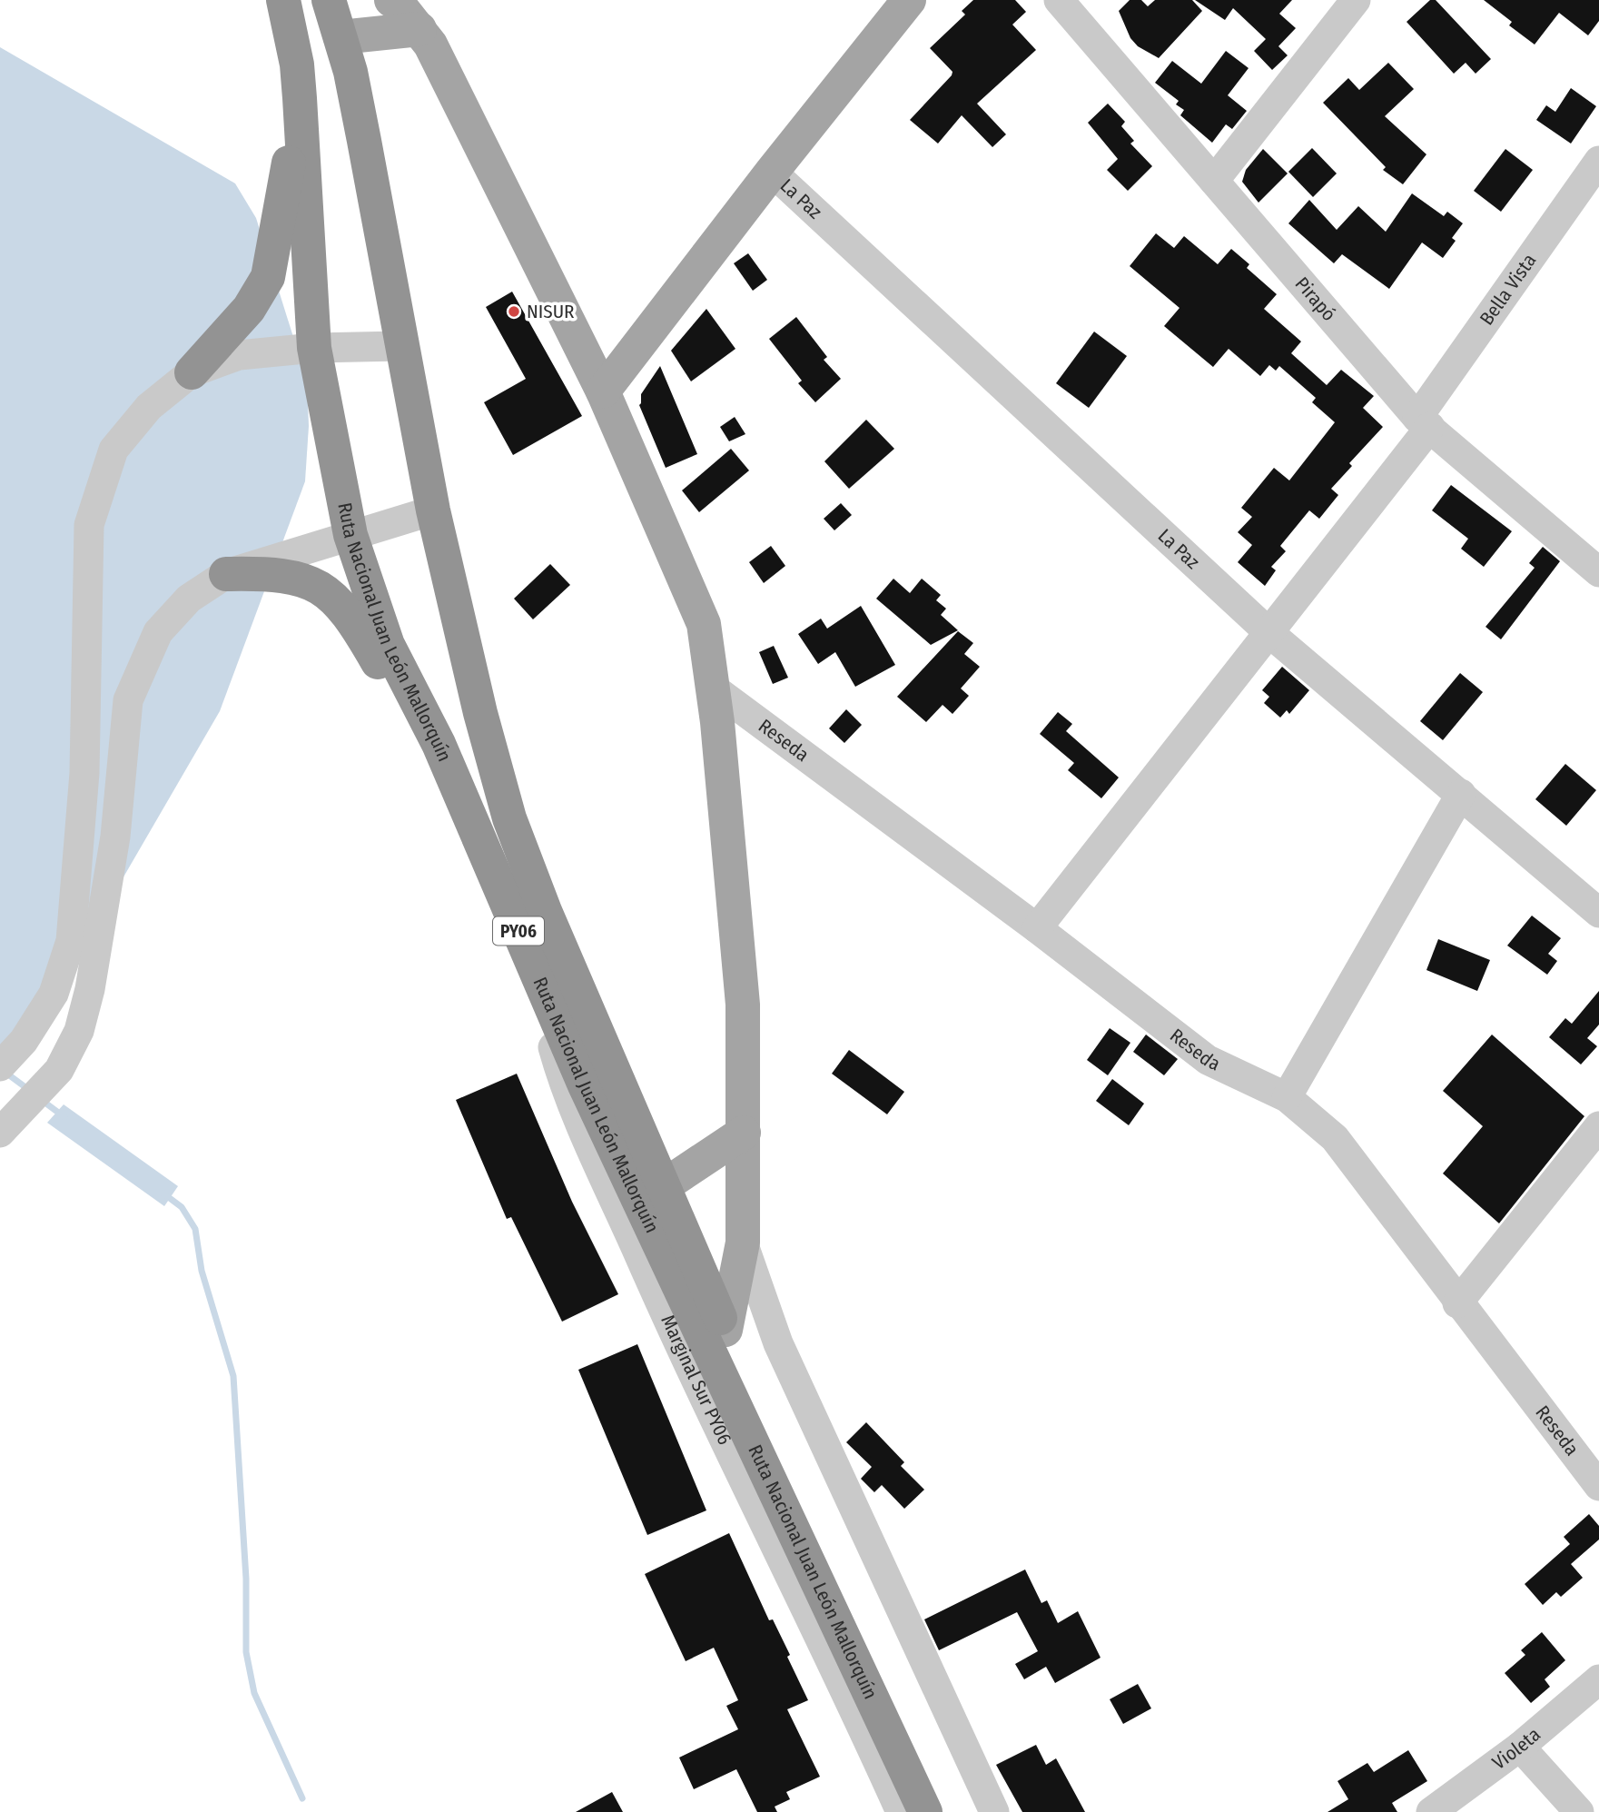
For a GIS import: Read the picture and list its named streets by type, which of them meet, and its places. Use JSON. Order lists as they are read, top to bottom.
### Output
{
  "streets": {
    "highway": ["Ruta Nacional Juan León Mallorquín", "PY06"],
    "street": [
      "La Paz",
      "Bella Vista",
      "Pirapó",
      "Reseda",
      "Marginal Sur PY06",
      "Violeta"
    ]
  },
  "crossings": [
    ["La Paz", "Bella Vista"],
    ["Bella Vista", "Pirapó"],
    ["Bella Vista", "Reseda"],
    ["Ruta Nacional Juan León Mallorquín", "Marginal Sur PY06"]
  ],
  "places": ["NISUR"]
}
